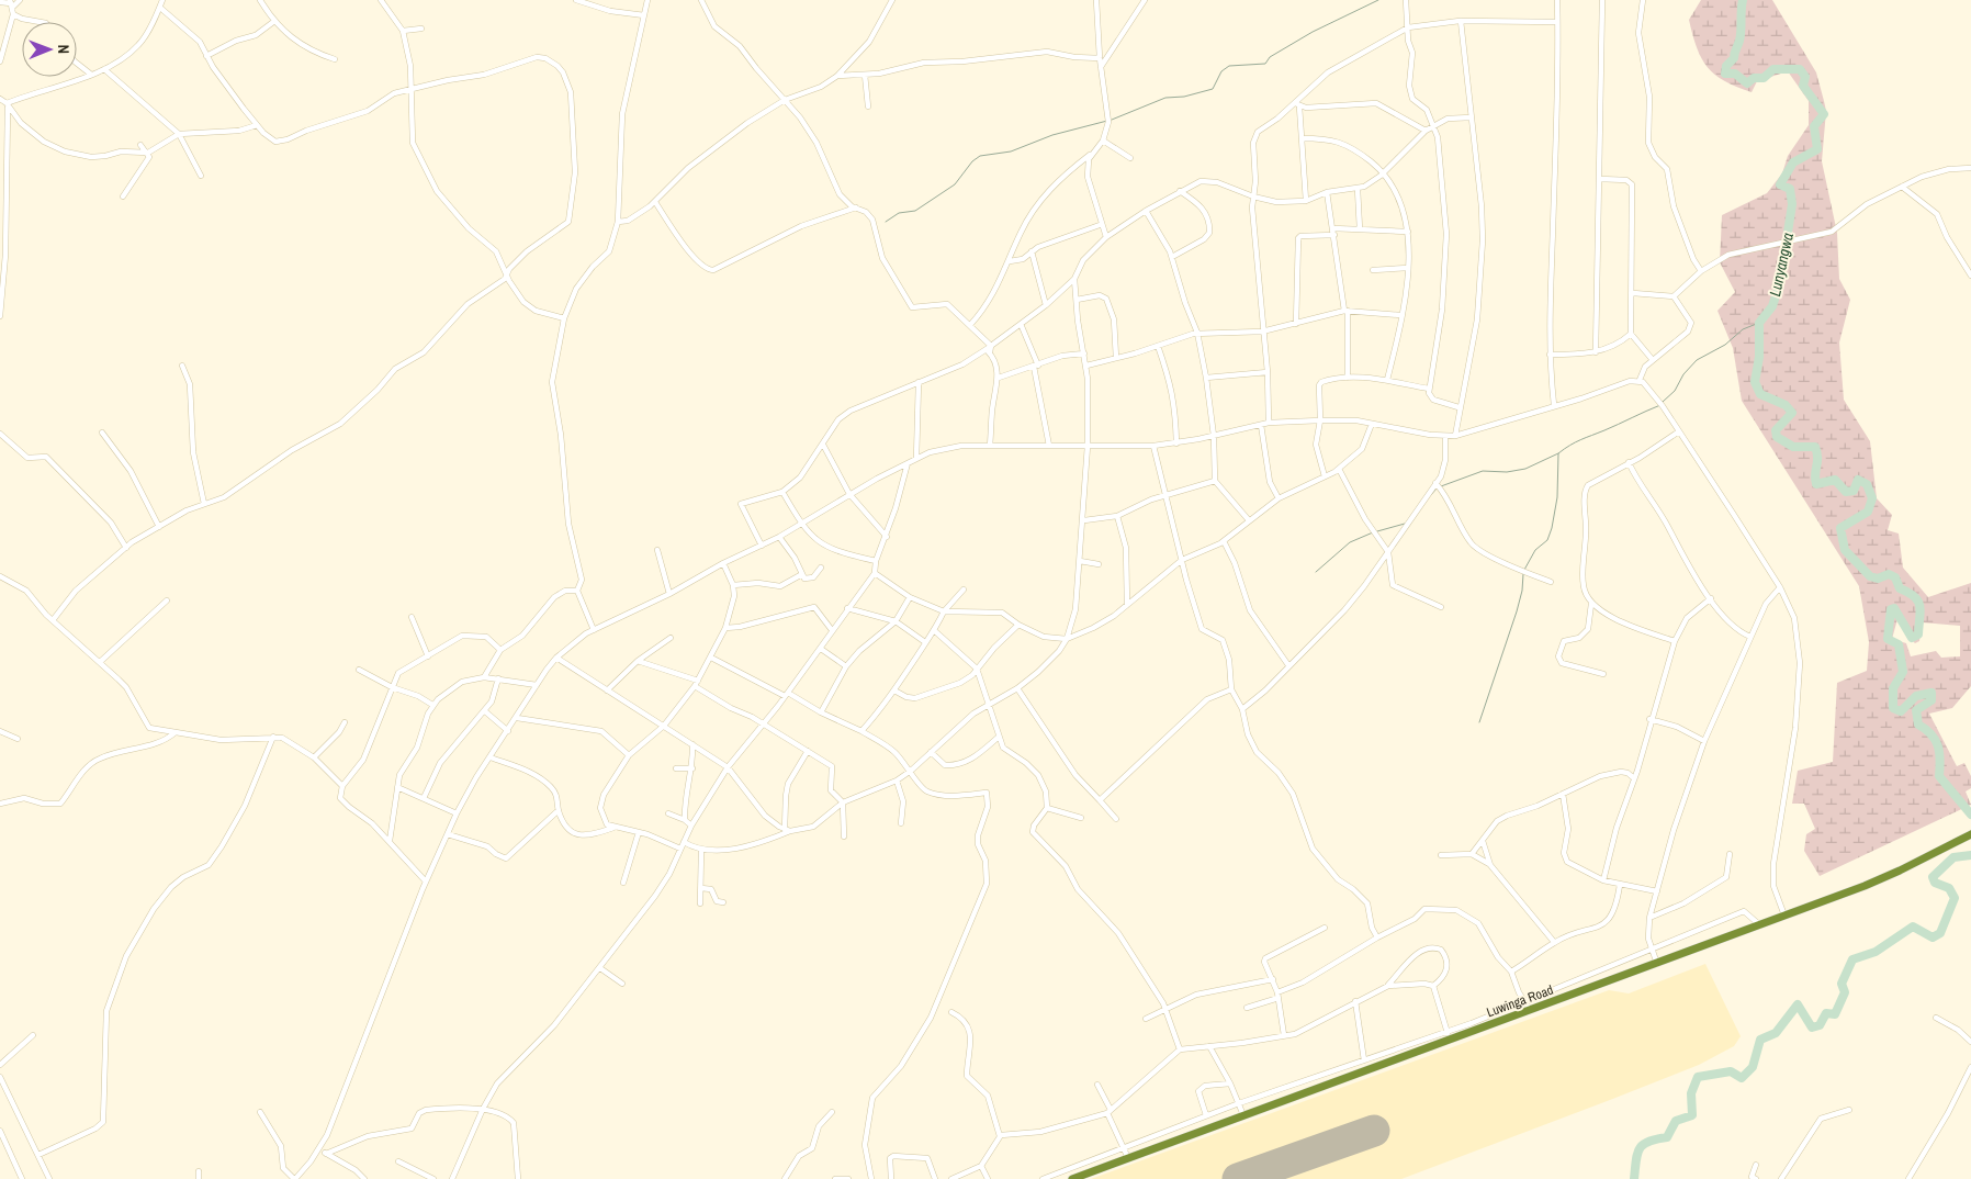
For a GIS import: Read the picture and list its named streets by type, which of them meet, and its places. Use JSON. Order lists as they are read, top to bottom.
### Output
{
  "streets": {
    "highway": ["Luwinga Road"]
  },
  "water": ["Lunyangwa"],
  "north": "right"
}
